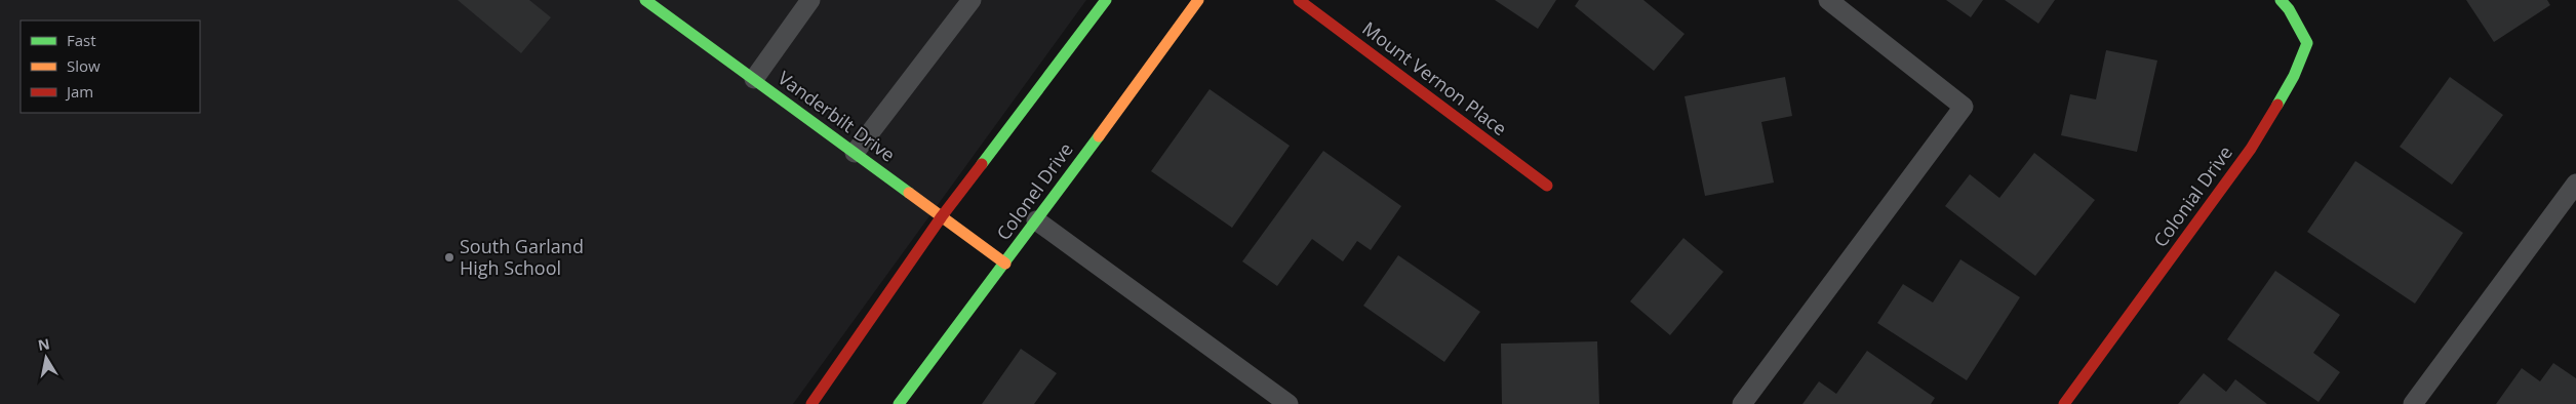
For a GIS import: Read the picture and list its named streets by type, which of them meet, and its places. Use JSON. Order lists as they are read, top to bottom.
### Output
{
  "streets": {
    "street": [
      "Mount Vernon Place",
      "Vanderbilt Drive",
      "Colonel Drive",
      "Colonial Drive"
    ]
  },
  "crossings": [
    ["Vanderbilt Drive", "Colonel Drive"]
  ],
  "places": ["South Garland High School"],
  "legend": ["Fast", "Slow", "Jam"],
  "north": "top"
}
